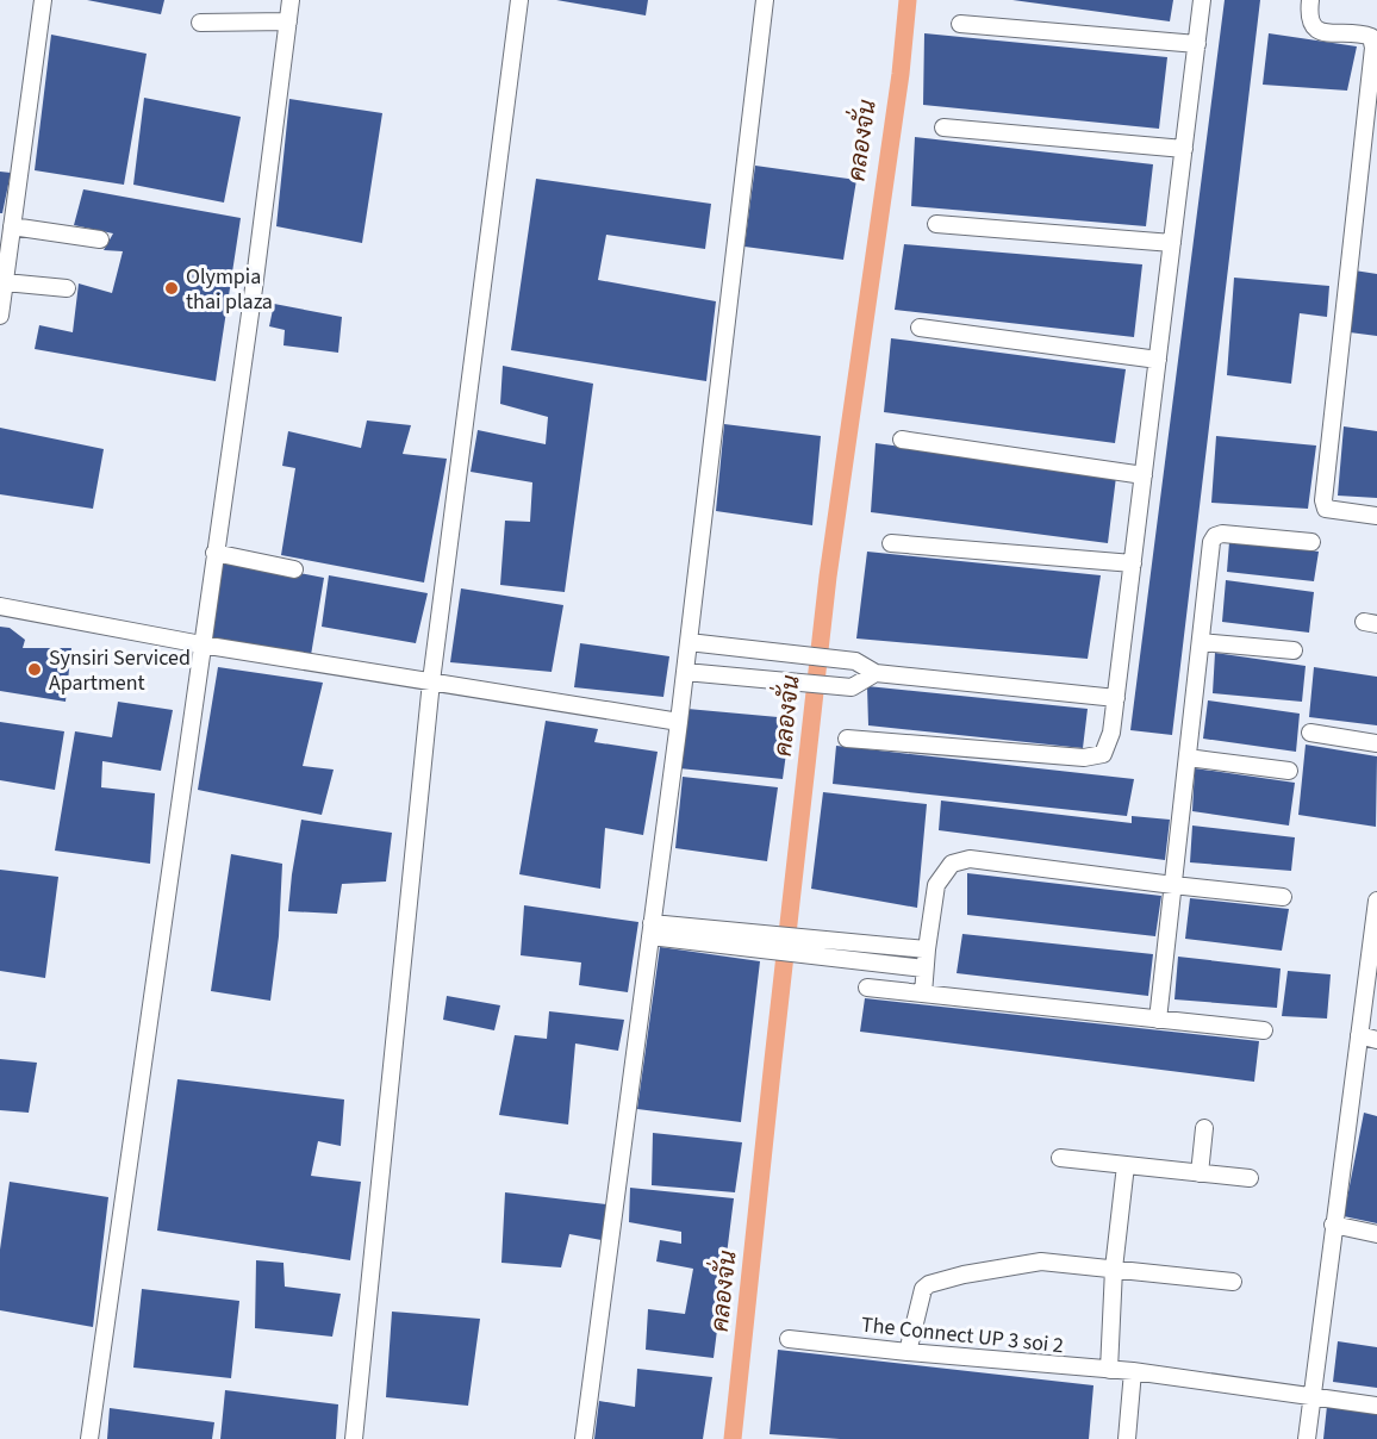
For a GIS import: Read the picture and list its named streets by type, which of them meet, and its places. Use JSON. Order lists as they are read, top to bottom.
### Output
{
  "streets": {
    "street": ["The Connect UP 3 soi 2"]
  },
  "water": ["คลองจั่น"],
  "places": ["Olympia thai plaza", "Synsiri Serviced Apartment"]
}
